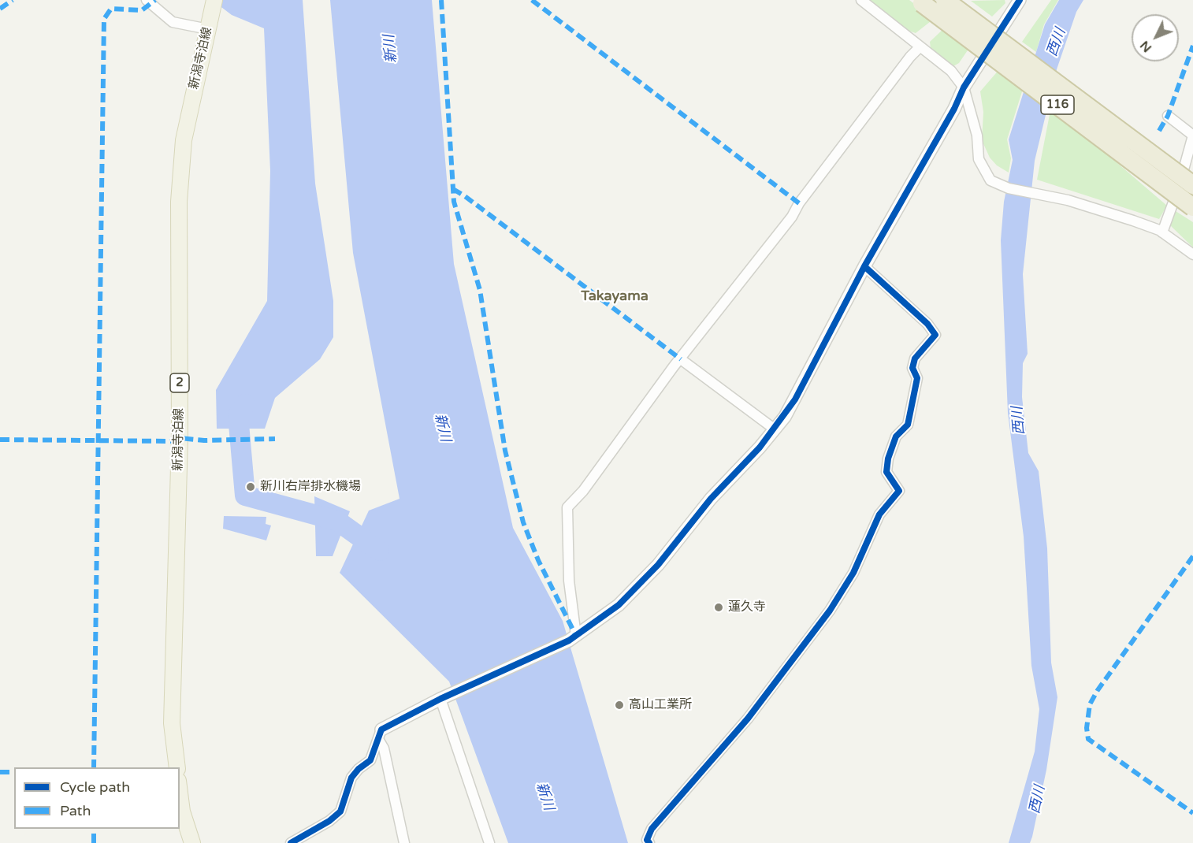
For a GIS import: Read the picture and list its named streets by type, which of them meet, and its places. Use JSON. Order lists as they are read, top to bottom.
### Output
{
  "streets": {
    "highway": ["116"],
    "main road": ["新潟寺泊線", "2"]
  },
  "districts": ["Takayama"],
  "water": ["西川", "新川"],
  "places": ["新川右岸排水機場", "蓮久寺", "高山工業所"],
  "legend": ["Cycle path", "Path"],
  "north": "bottom left"
}
